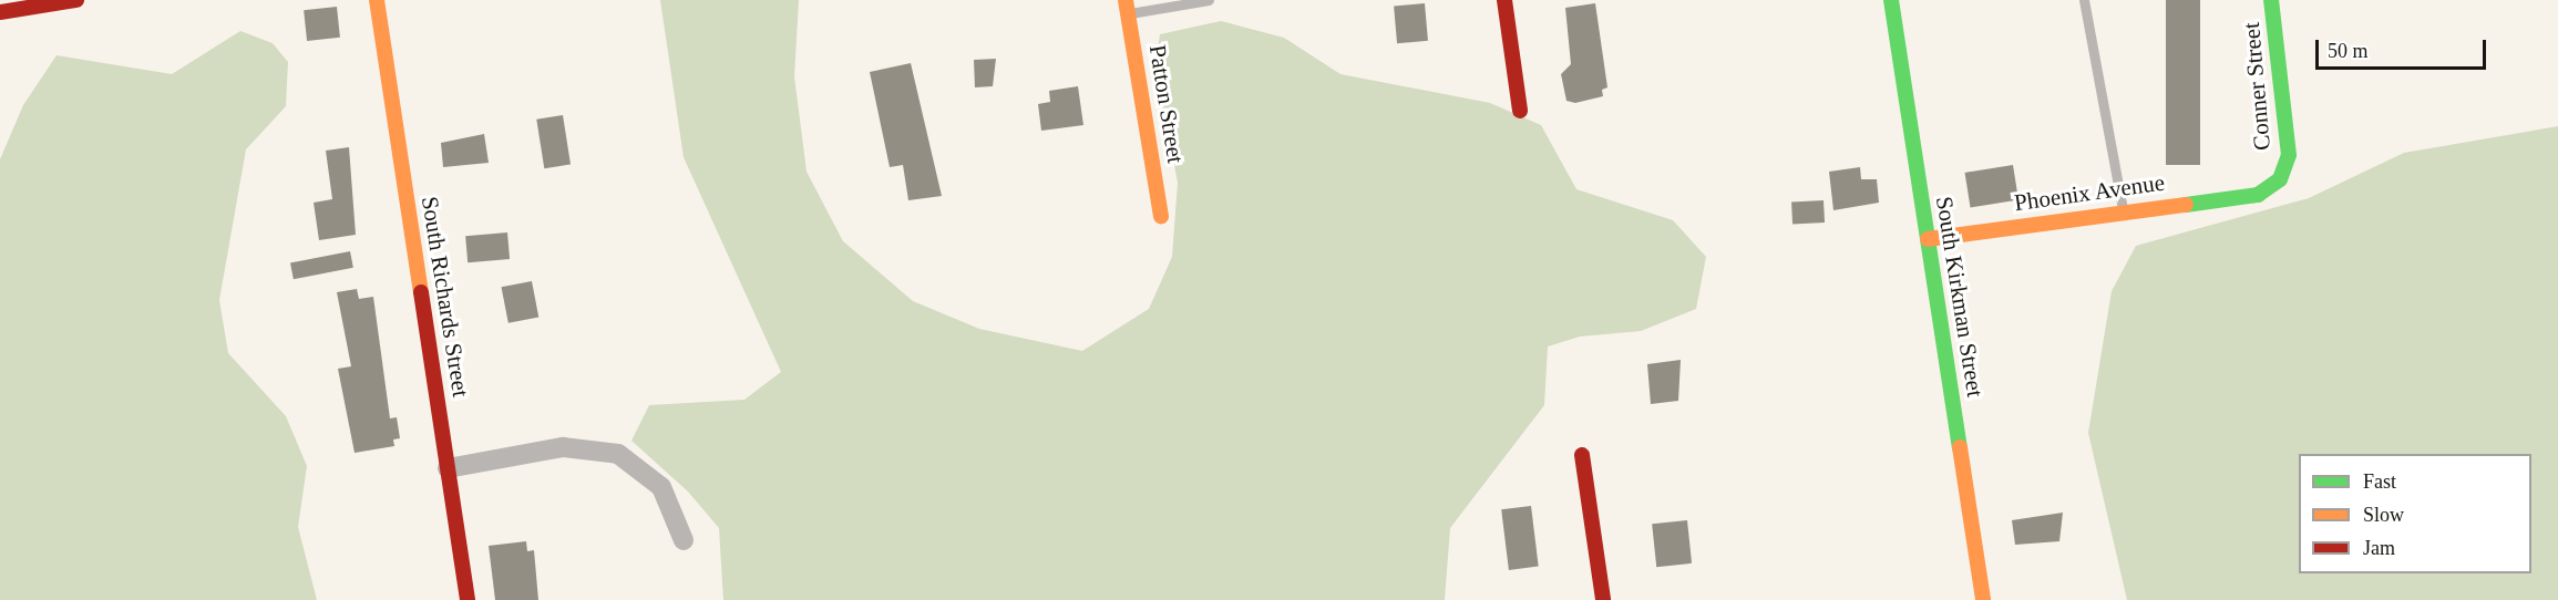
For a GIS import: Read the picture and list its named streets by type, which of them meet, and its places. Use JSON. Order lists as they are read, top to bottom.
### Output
{
  "streets": {
    "street": [
      "Conner Street",
      "Patton Street",
      "Phoenix Avenue",
      "South Richards Street",
      "South Kirkman Street"
    ]
  },
  "crossings": [
    ["Conner Street", "Phoenix Avenue"],
    ["Phoenix Avenue", "South Kirkman Street"]
  ],
  "legend": ["Fast", "Slow", "Jam"],
  "scale_bar": "50 m"
}
